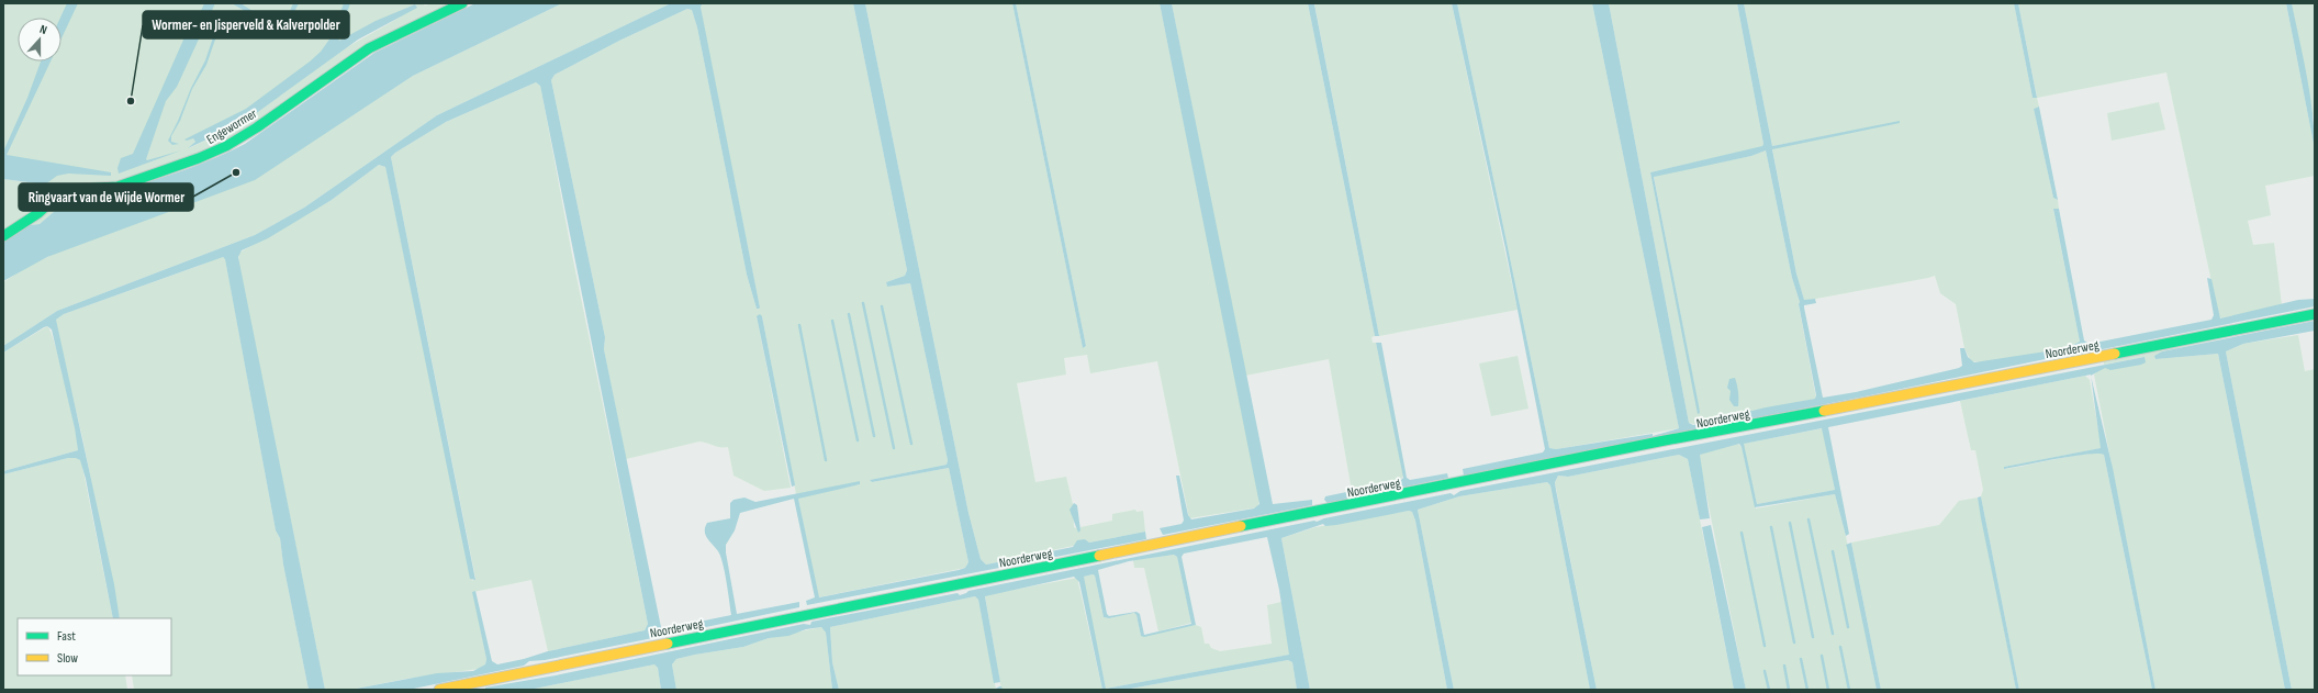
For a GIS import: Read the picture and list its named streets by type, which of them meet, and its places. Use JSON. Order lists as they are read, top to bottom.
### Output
{
  "streets": {
    "street": ["Engewormer", "Noorderweg"]
  },
  "places": ["Wormer- en Jisperveld & Kalverpolder", "Ringvaart van de Wijde Wormer"],
  "legend": ["Fast", "Slow"],
  "north": "top"
}
